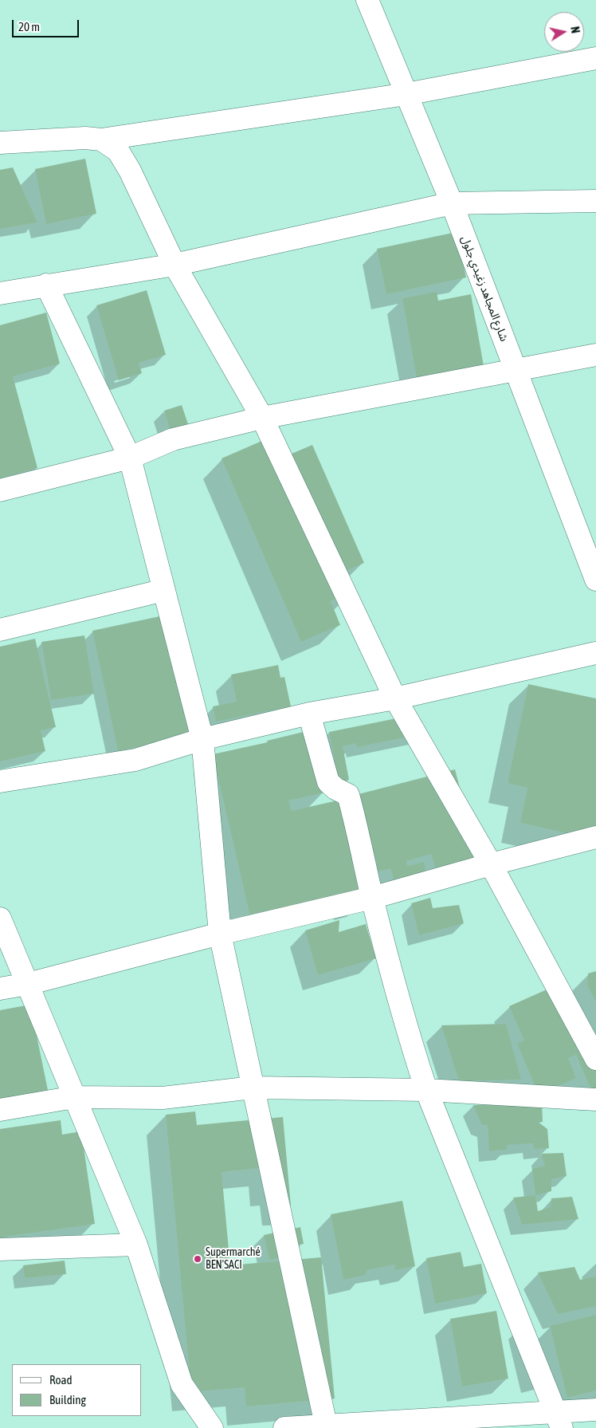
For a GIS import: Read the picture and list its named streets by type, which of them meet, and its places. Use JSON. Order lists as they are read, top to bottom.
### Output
{
  "streets": {
    "street": ["شارع المجاهد زغيدي جلول"]
  },
  "places": ["Supermarché BEN'SACI"],
  "legend": ["Road", "Building"],
  "scale_bar": "20 m",
  "north": "right"
}
